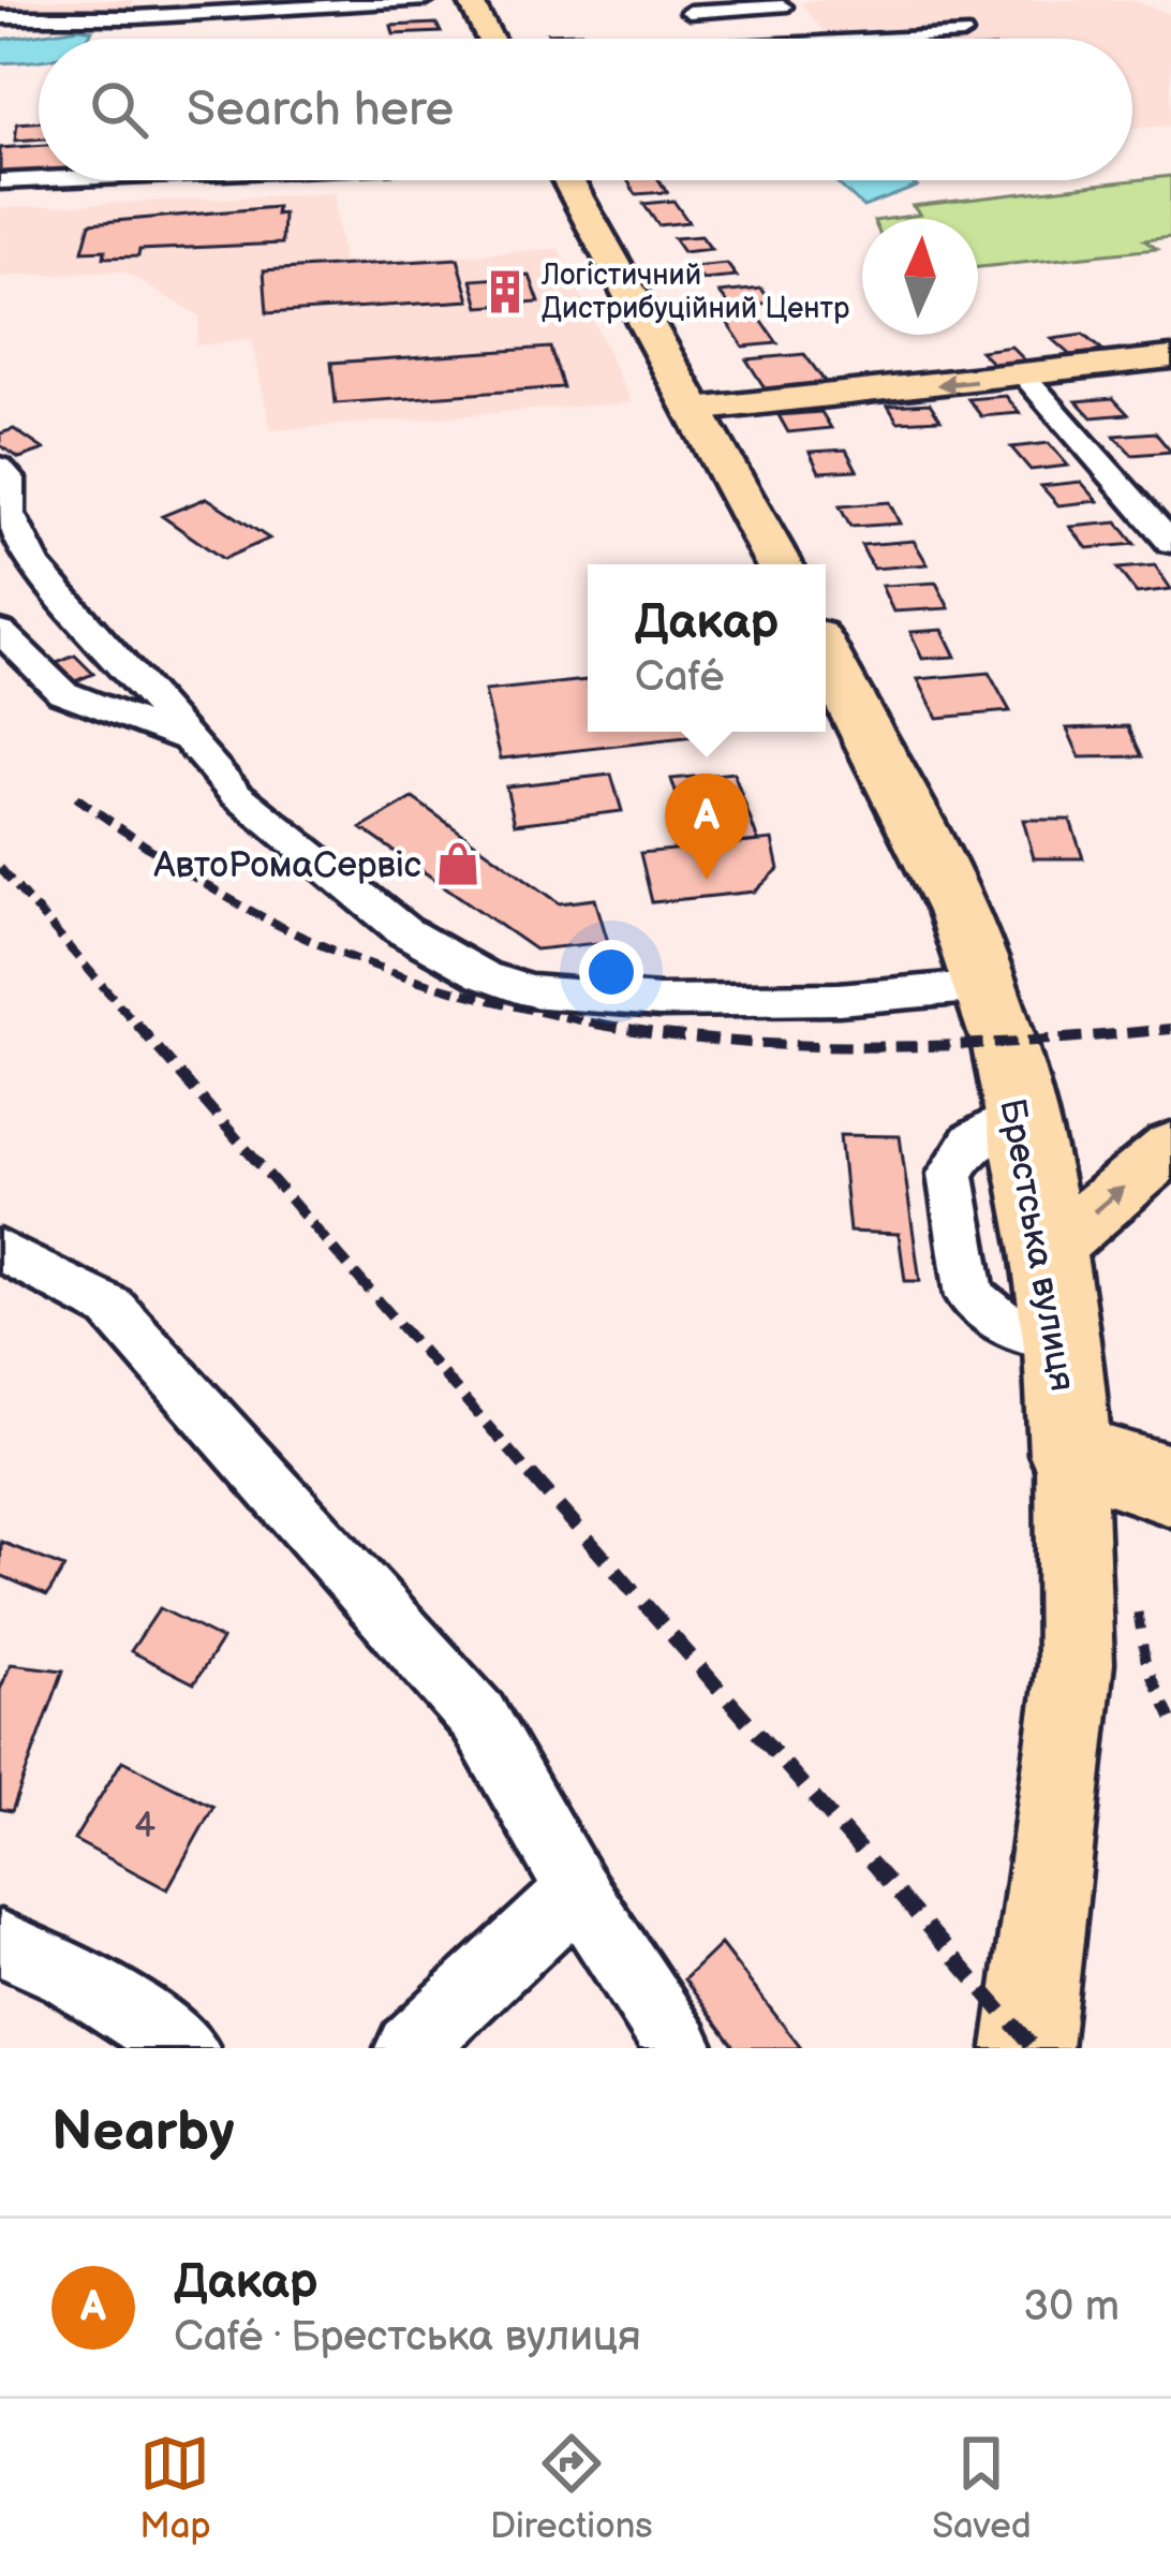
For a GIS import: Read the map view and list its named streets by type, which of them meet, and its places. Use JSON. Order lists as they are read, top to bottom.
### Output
{
  "streets": {
    "highway": ["Брестська вулиця"]
  },
  "places": {
    "building": ["Логістичний Дистрибуційний Центр"],
    "shop": ["АвтоРомаСервіс"]
  },
  "house_numbers": ["4"],
  "north": "top",
  "page": {
    "search": "Search here",
    "popup": ["Дакар", "Café"],
    "pins": "A",
    "heading": "Nearby",
    "list": [
      {
        "mark": "A",
        "name": "Дакар",
        "note": "Café · Брестська вулиця",
        "value": "30 m"
      }
    ],
    "nav": ["Map", "Directions", "Saved"]
  }
}
